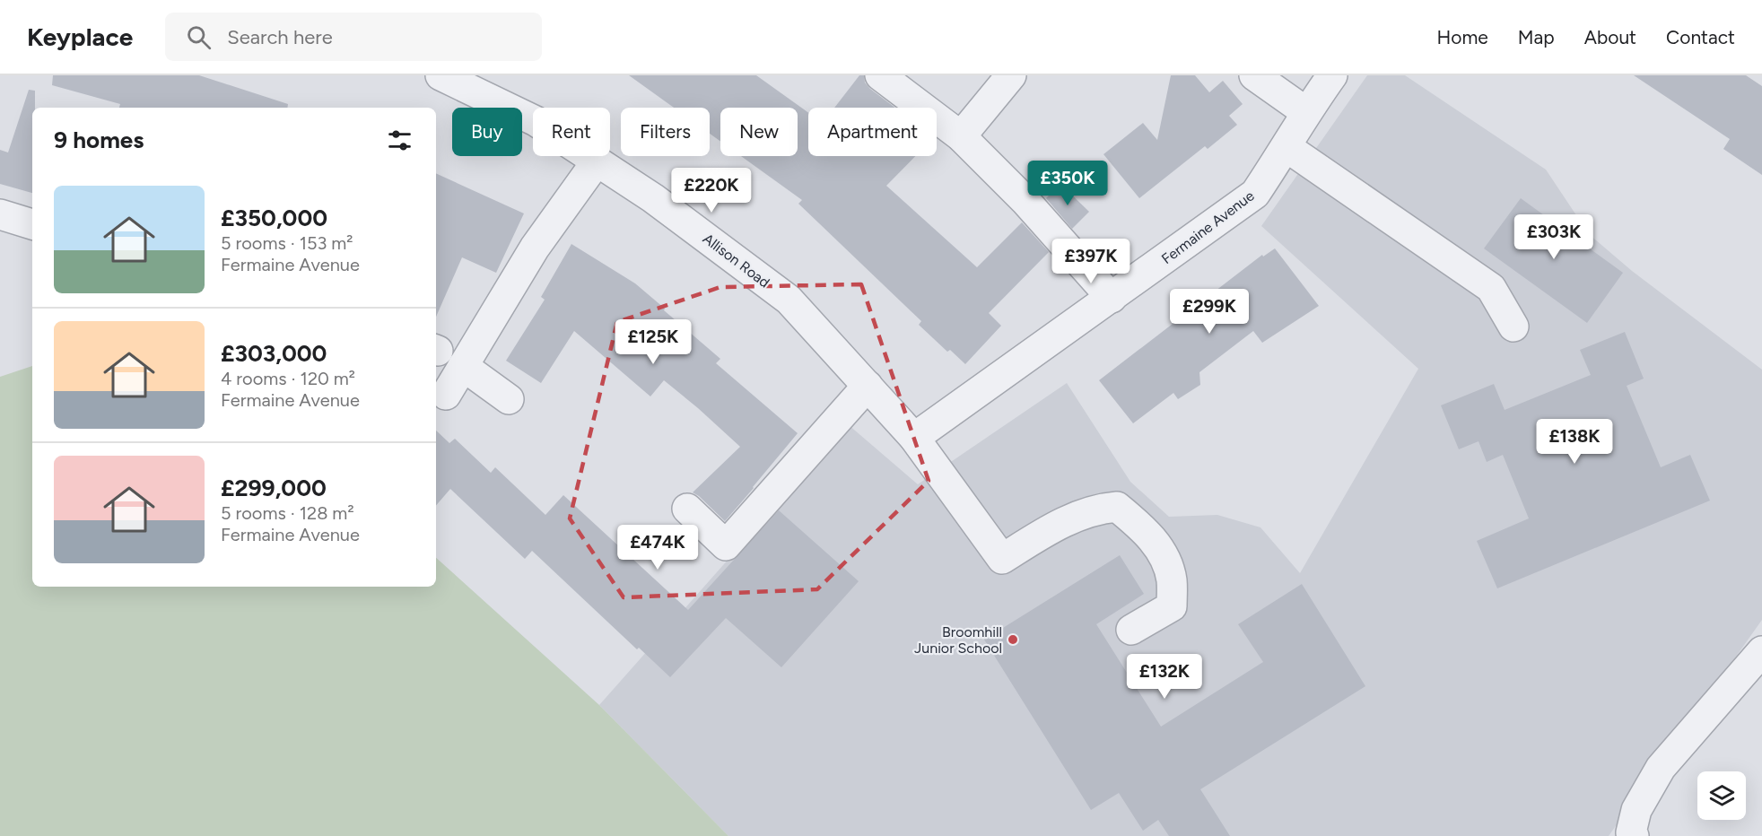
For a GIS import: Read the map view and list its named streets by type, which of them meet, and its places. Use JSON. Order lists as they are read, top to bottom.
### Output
{
  "streets": {
    "street": ["Fermaine Avenue", "Allison Road"]
  },
  "crossings": [
    ["Fermaine Avenue", "Allison Road"]
  ],
  "places": ["Broomhill Junior School"],
  "page": {
    "header": "Keyplace",
    "search": "Search here",
    "nav": [
      "Home",
      "Map",
      "About",
      "Contact"
    ],
    "chip": [
      "Buy",
      "Rent",
      "Filters",
      "New",
      "Apartment"
    ],
    "heading": "9 homes",
    "price": [
      "£350K",
      "£220K",
      "£303K",
      "£397K",
      "£299K",
      "£125K",
      "£138K",
      "£474K",
      "£132K"
    ],
    "list": [
      {
        "name": "£350,000",
        "note": "5 rooms · 153 m² · Fermaine Avenue"
      },
      {
        "name": "£303,000",
        "note": "4 rooms · 120 m² · Fermaine Avenue"
      },
      {
        "name": "£299,000",
        "note": "5 rooms · 128 m² · Fermaine Avenue"
      }
    ]
  }
}
